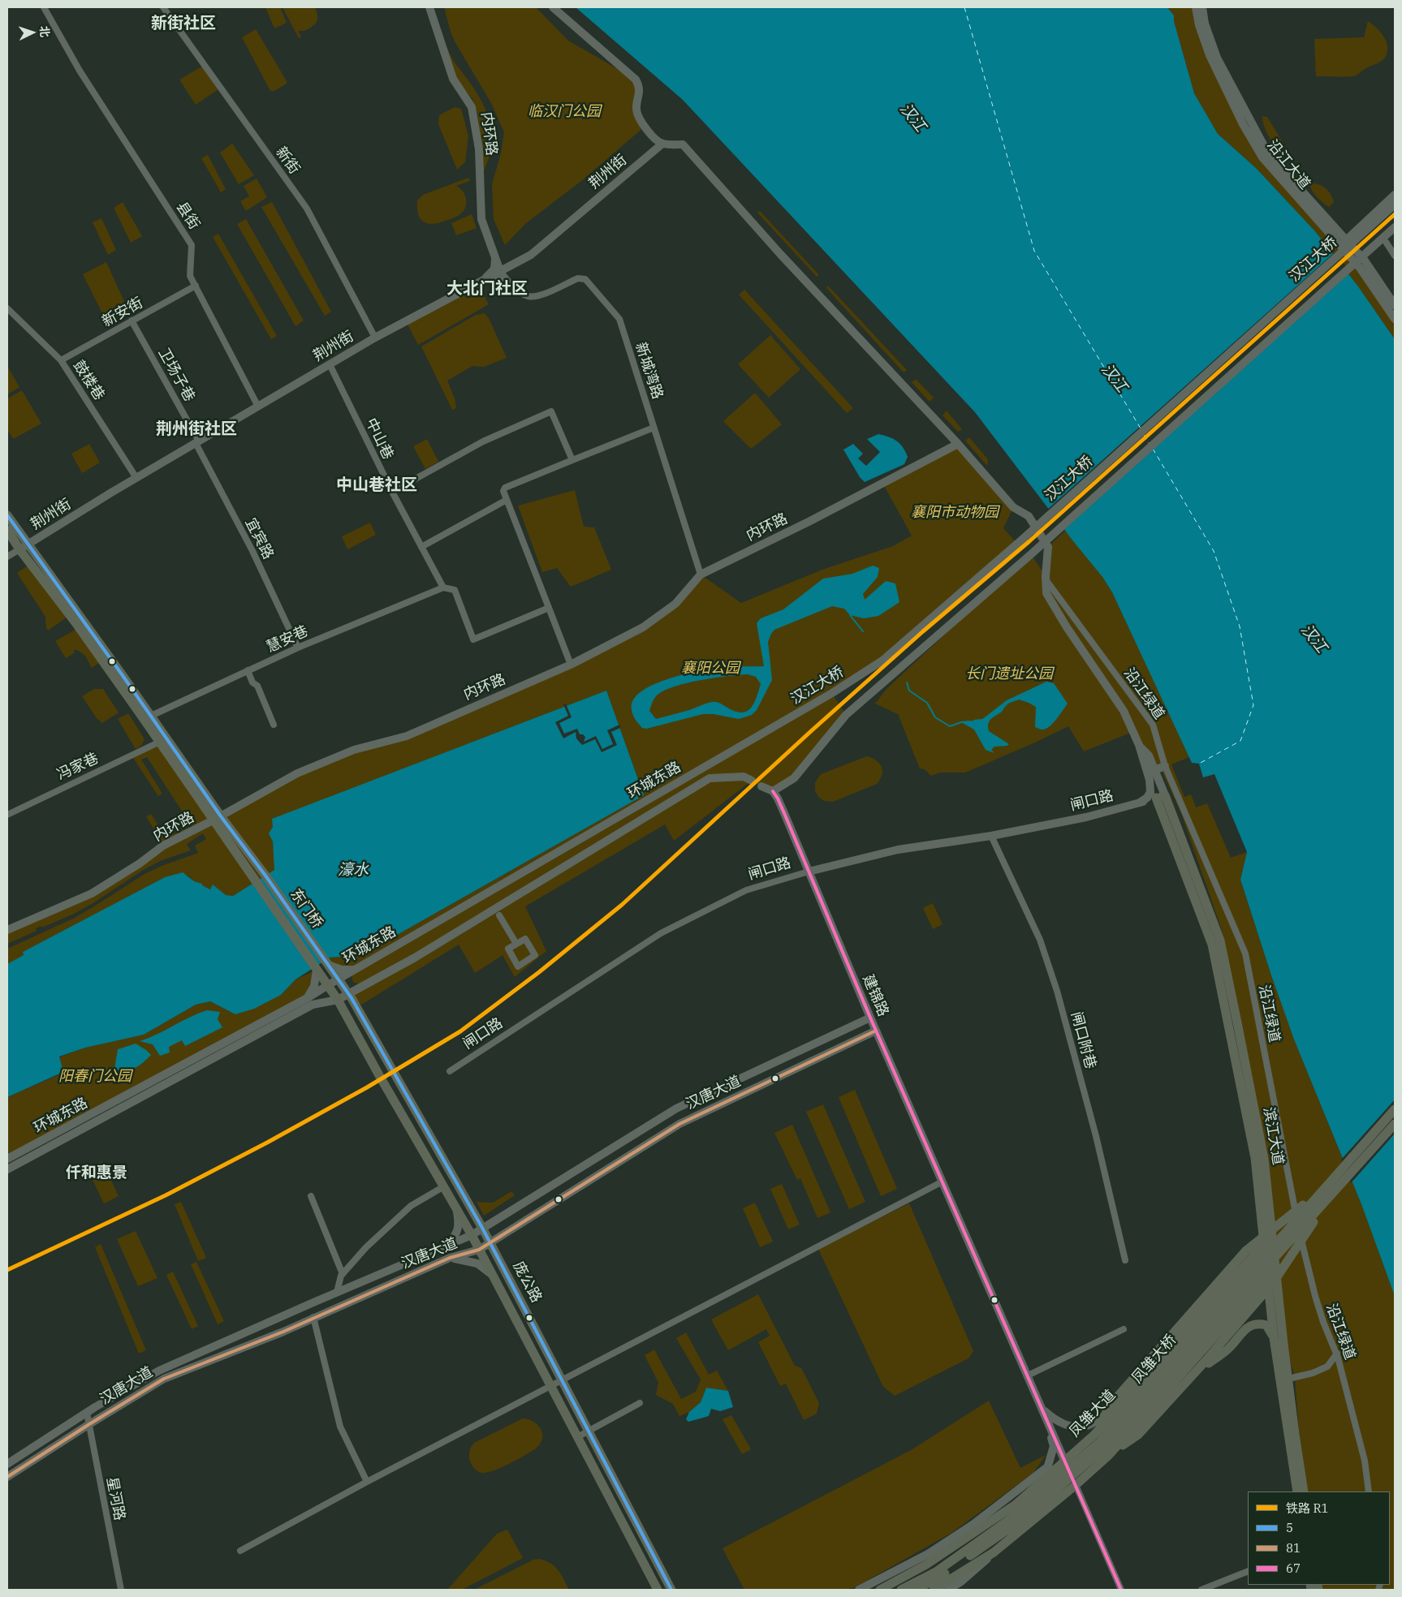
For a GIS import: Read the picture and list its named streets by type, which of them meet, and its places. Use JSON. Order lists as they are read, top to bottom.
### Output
{
  "streets": {
    "main road": [
      "内环路",
      "沿江大道",
      "荆州街",
      "汉江大桥",
      "环城东路",
      "闸口路",
      "东门桥",
      "建锦路",
      "汉唐大道",
      "滨江大道",
      "庞公路",
      "凤雏大桥",
      "凤雏大道"
    ],
    "street": [
      "新街",
      "县街",
      "新安街",
      "新城湾路",
      "卫场子巷",
      "鼓楼巷",
      "中山巷",
      "宜宾路",
      "慧安巷",
      "沿江绿道",
      "冯家巷",
      "闸口附巷",
      "星河路"
    ]
  },
  "crossings": [
    ["内环路", "荆州街"],
    ["内环路", "新城湾路"],
    ["内环路", "东门桥"],
    ["新街", "荆州街"],
    ["荆州街", "县街"],
    ["荆州街", "新城湾路"],
    ["荆州街", "卫场子巷"],
    ["荆州街", "鼓楼巷"],
    ["荆州街", "中山巷"],
    ["荆州街", "宜宾路"],
    ["县街", "新安街"],
    ["汉江大桥", "环城东路"],
    ["新安街", "卫场子巷"],
    ["新安街", "鼓楼巷"],
    ["卫场子巷", "宜宾路"],
    ["中山巷", "慧安巷"],
    ["宜宾路", "慧安巷"],
    ["环城东路", "东门桥"],
    ["环城东路", "庞公路"],
    ["闸口路", "建锦路"],
    ["闸口路", "闸口附巷"],
    ["闸口路", "滨江大道"],
    ["东门桥", "庞公路"],
    ["建锦路", "汉唐大道"],
    ["建锦路", "凤雏大道"],
    ["汉唐大道", "庞公路"],
    ["汉唐大道", "星河路"],
    ["滨江大道", "凤雏大道"]
  ],
  "districts": [
    "新街社区",
    "大北门社区",
    "荆州街社区",
    "中山巷社区",
    "仟和惠景"
  ],
  "water": ["汉江", "濠水"],
  "parks": [
    "临汉门公园",
    "襄阳市动物园",
    "襄阳公园",
    "长门遗址公园",
    "阳春门公园"
  ],
  "lines": [
    "rail line R1",
    "transit line 5",
    "transit line 67",
    "transit line 81"
  ],
  "legend": [
    "铁路 R1",
    "5",
    "81",
    "67"
  ],
  "north": "right"
}
